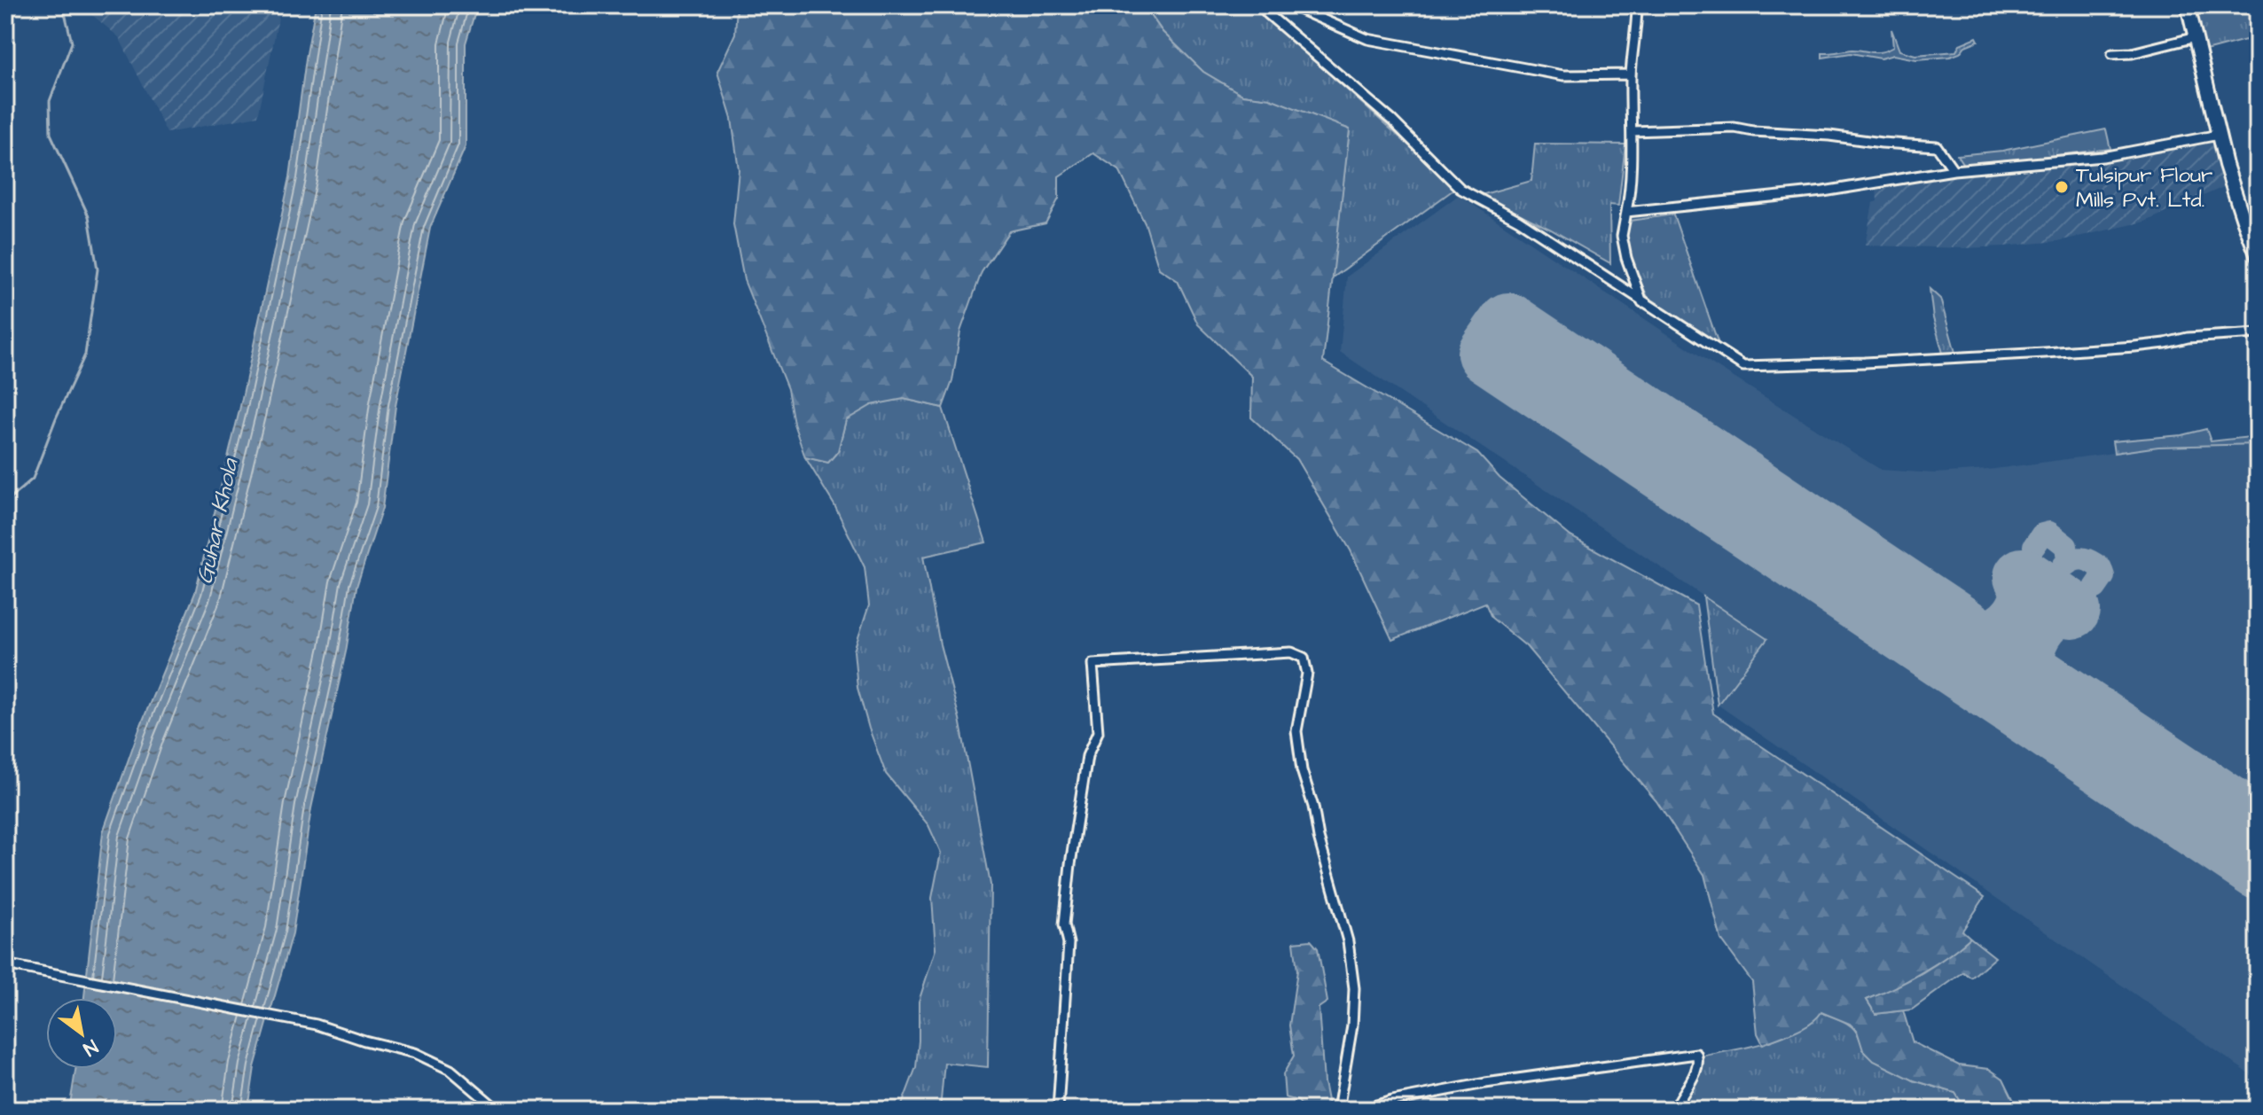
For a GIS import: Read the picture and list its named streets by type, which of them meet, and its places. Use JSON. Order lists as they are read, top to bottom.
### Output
{
  "water": ["Guhar Khola"],
  "places": ["Tulsipur Flour Mills Pvt. Ltd."],
  "north": "bottom right"
}
